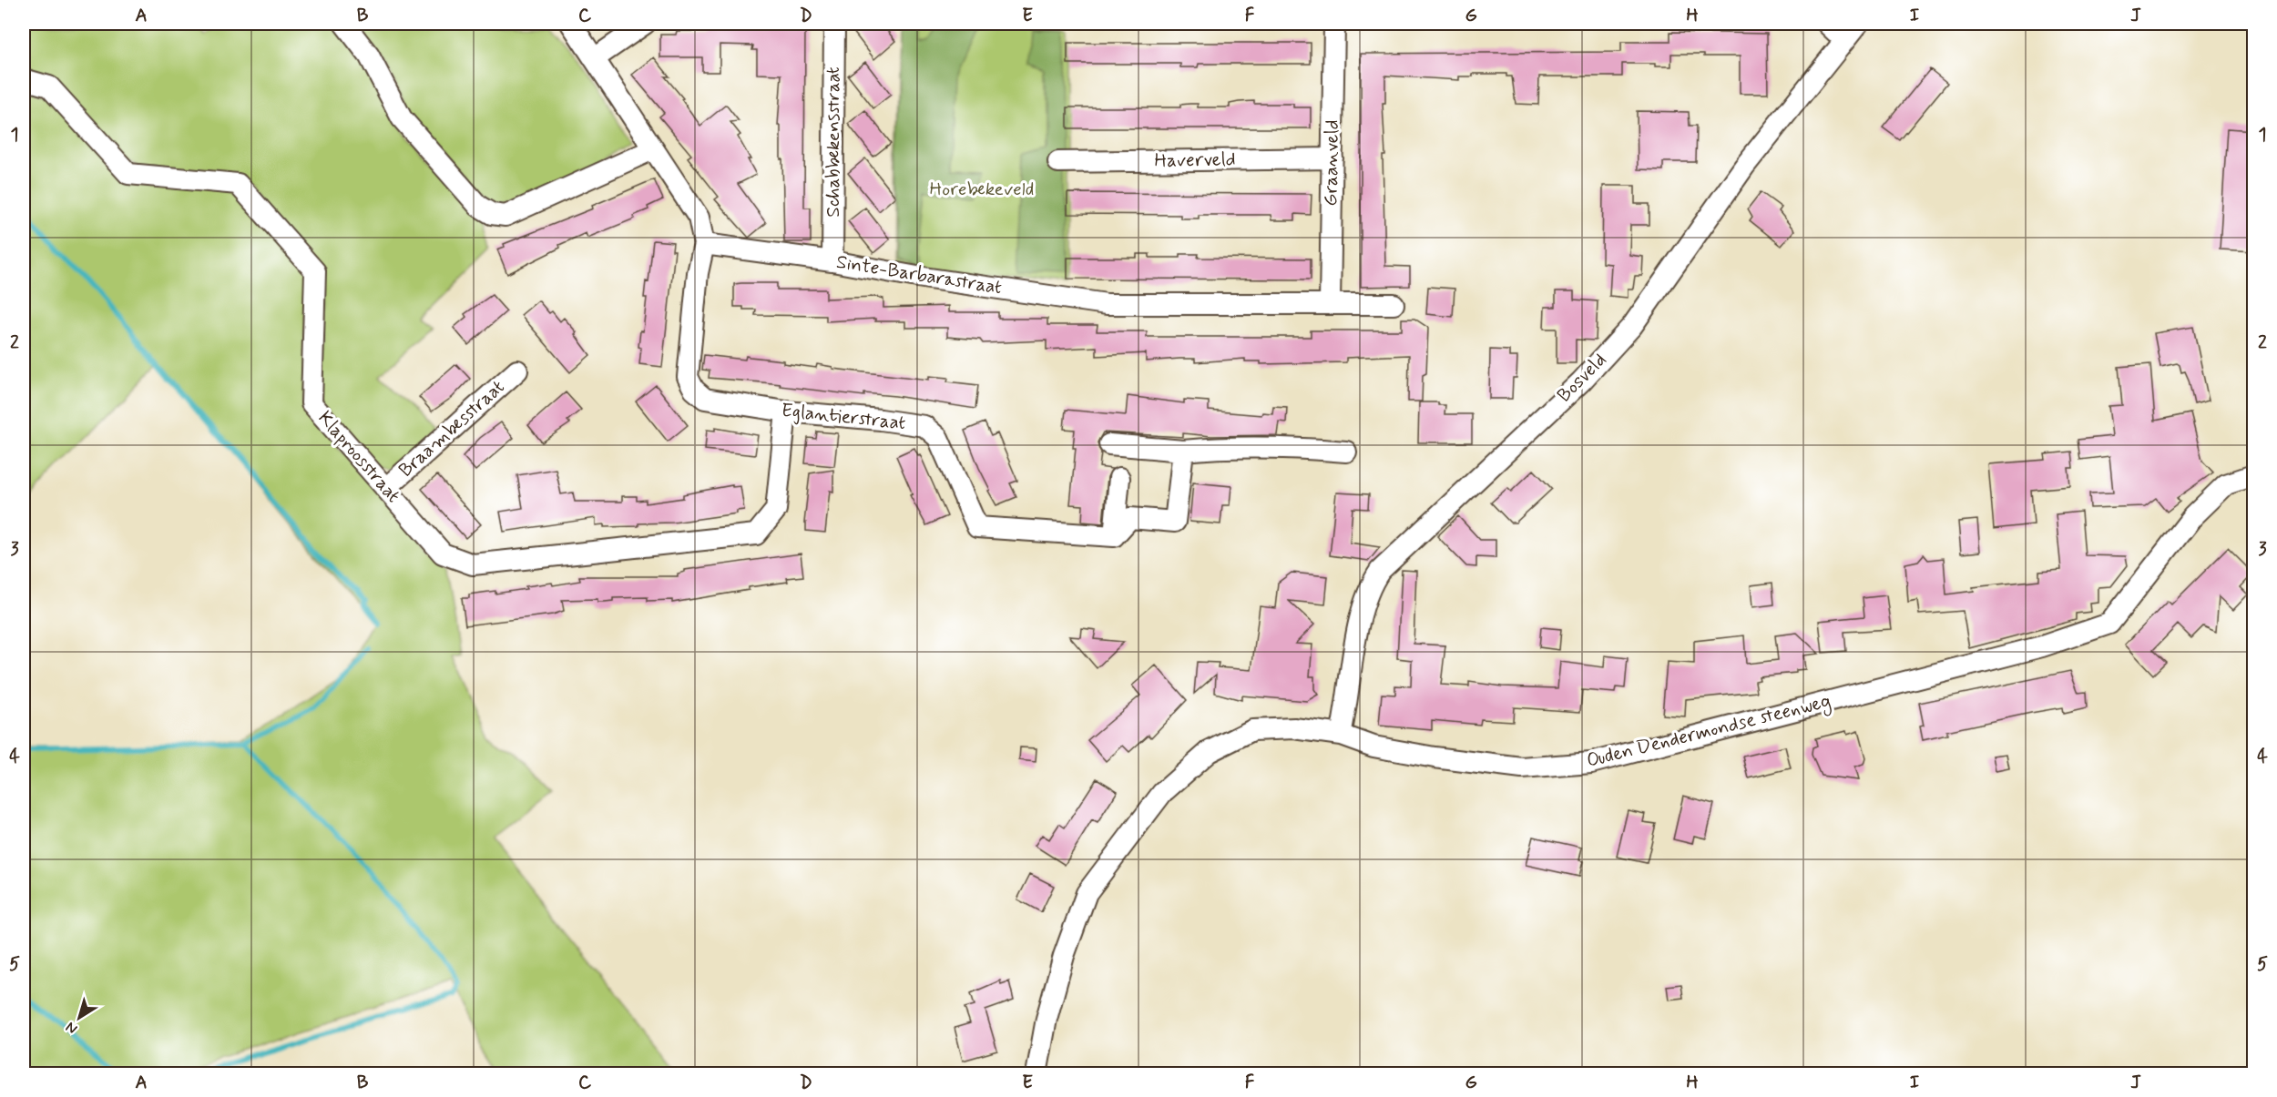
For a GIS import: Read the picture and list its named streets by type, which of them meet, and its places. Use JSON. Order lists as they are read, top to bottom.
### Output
{
  "streets": {
    "street": [
      "Schabbekensstraat",
      "Haverveld",
      "Graanveld",
      "Sinte-Barbarastraat",
      "Bosveld",
      "Eglantierstraat",
      "Braambesstraat",
      "Klaproosstraat",
      "Ouden Dendermondse steenweg"
    ]
  },
  "crossings": [
    ["Schabbekensstraat", "Sinte-Barbarastraat"],
    ["Haverveld", "Graanveld"],
    ["Graanveld", "Sinte-Barbarastraat"],
    ["Sinte-Barbarastraat", "Eglantierstraat"],
    ["Bosveld", "Ouden Dendermondse steenweg"],
    ["Eglantierstraat", "Klaproosstraat"],
    ["Braambesstraat", "Klaproosstraat"]
  ],
  "parks": ["Horebekeveld"],
  "north": "bottom left",
  "grid": {
    "columns": [
      "A",
      "B",
      "C",
      "D",
      "E",
      "F",
      "G",
      "H",
      "I",
      "J"
    ],
    "rows": [
      "1",
      "2",
      "3",
      "4",
      "5"
    ]
  }
}
